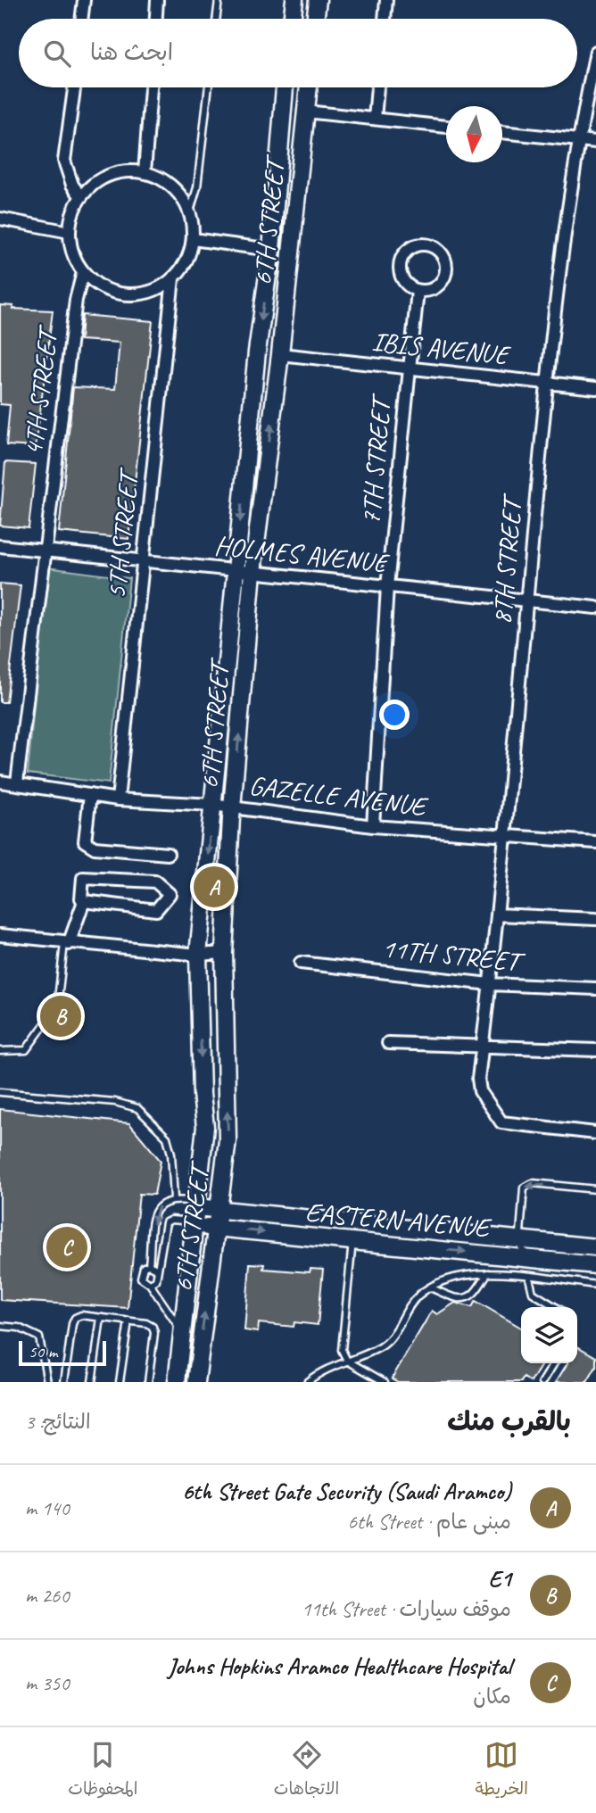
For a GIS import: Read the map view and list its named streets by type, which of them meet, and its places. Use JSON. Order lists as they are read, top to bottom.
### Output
{
  "streets": {
    "main road": ["6TH STREET", "EASTERN AVENUE"],
    "street": [
      "IBIS AVENUE",
      "4TH STREET",
      "7TH STREET",
      "5TH STREET",
      "HOLMES AVENUE",
      "8TH STREET",
      "GAZELLE AVENUE",
      "11TH STREET"
    ]
  },
  "crossings": [
    ["6TH STREET", "IBIS AVENUE"],
    ["6TH STREET", "HOLMES AVENUE"],
    ["6TH STREET", "GAZELLE AVENUE"],
    ["6TH STREET", "EASTERN AVENUE"],
    ["IBIS AVENUE", "7TH STREET"],
    ["IBIS AVENUE", "8TH STREET"],
    ["4TH STREET", "5TH STREET"],
    ["4TH STREET", "HOLMES AVENUE"],
    ["4TH STREET", "GAZELLE AVENUE"],
    ["7TH STREET", "HOLMES AVENUE"],
    ["7TH STREET", "GAZELLE AVENUE"],
    ["5TH STREET", "HOLMES AVENUE"],
    ["5TH STREET", "GAZELLE AVENUE"],
    ["HOLMES AVENUE", "8TH STREET"],
    ["8TH STREET", "GAZELLE AVENUE"],
    ["8TH STREET", "11TH STREET"]
  ],
  "scale_bar": "50 m",
  "north": "bottom",
  "page": {
    "search": "ابحث هنا",
    "pins": ["A", "B", "C"],
    "scale": "50 m",
    "heading": ["بالقرب منك", "النتائج: 3"],
    "list": [
      {
        "mark": "A",
        "name": "6th Street Gate Security (Saudi Aramco)",
        "note": "مبنى عام · 6th Street",
        "value": "140 m"
      },
      {
        "mark": "B",
        "name": "E1",
        "note": "موقف سيارات · 11th Street",
        "value": "260 m"
      },
      {
        "mark": "C",
        "name": "Johns Hopkins Aramco Healthcare Hospital",
        "note": "مكان",
        "value": "350 m"
      }
    ],
    "nav": ["الخريطة", "الاتجاهات", "المحفوظات"]
  }
}
